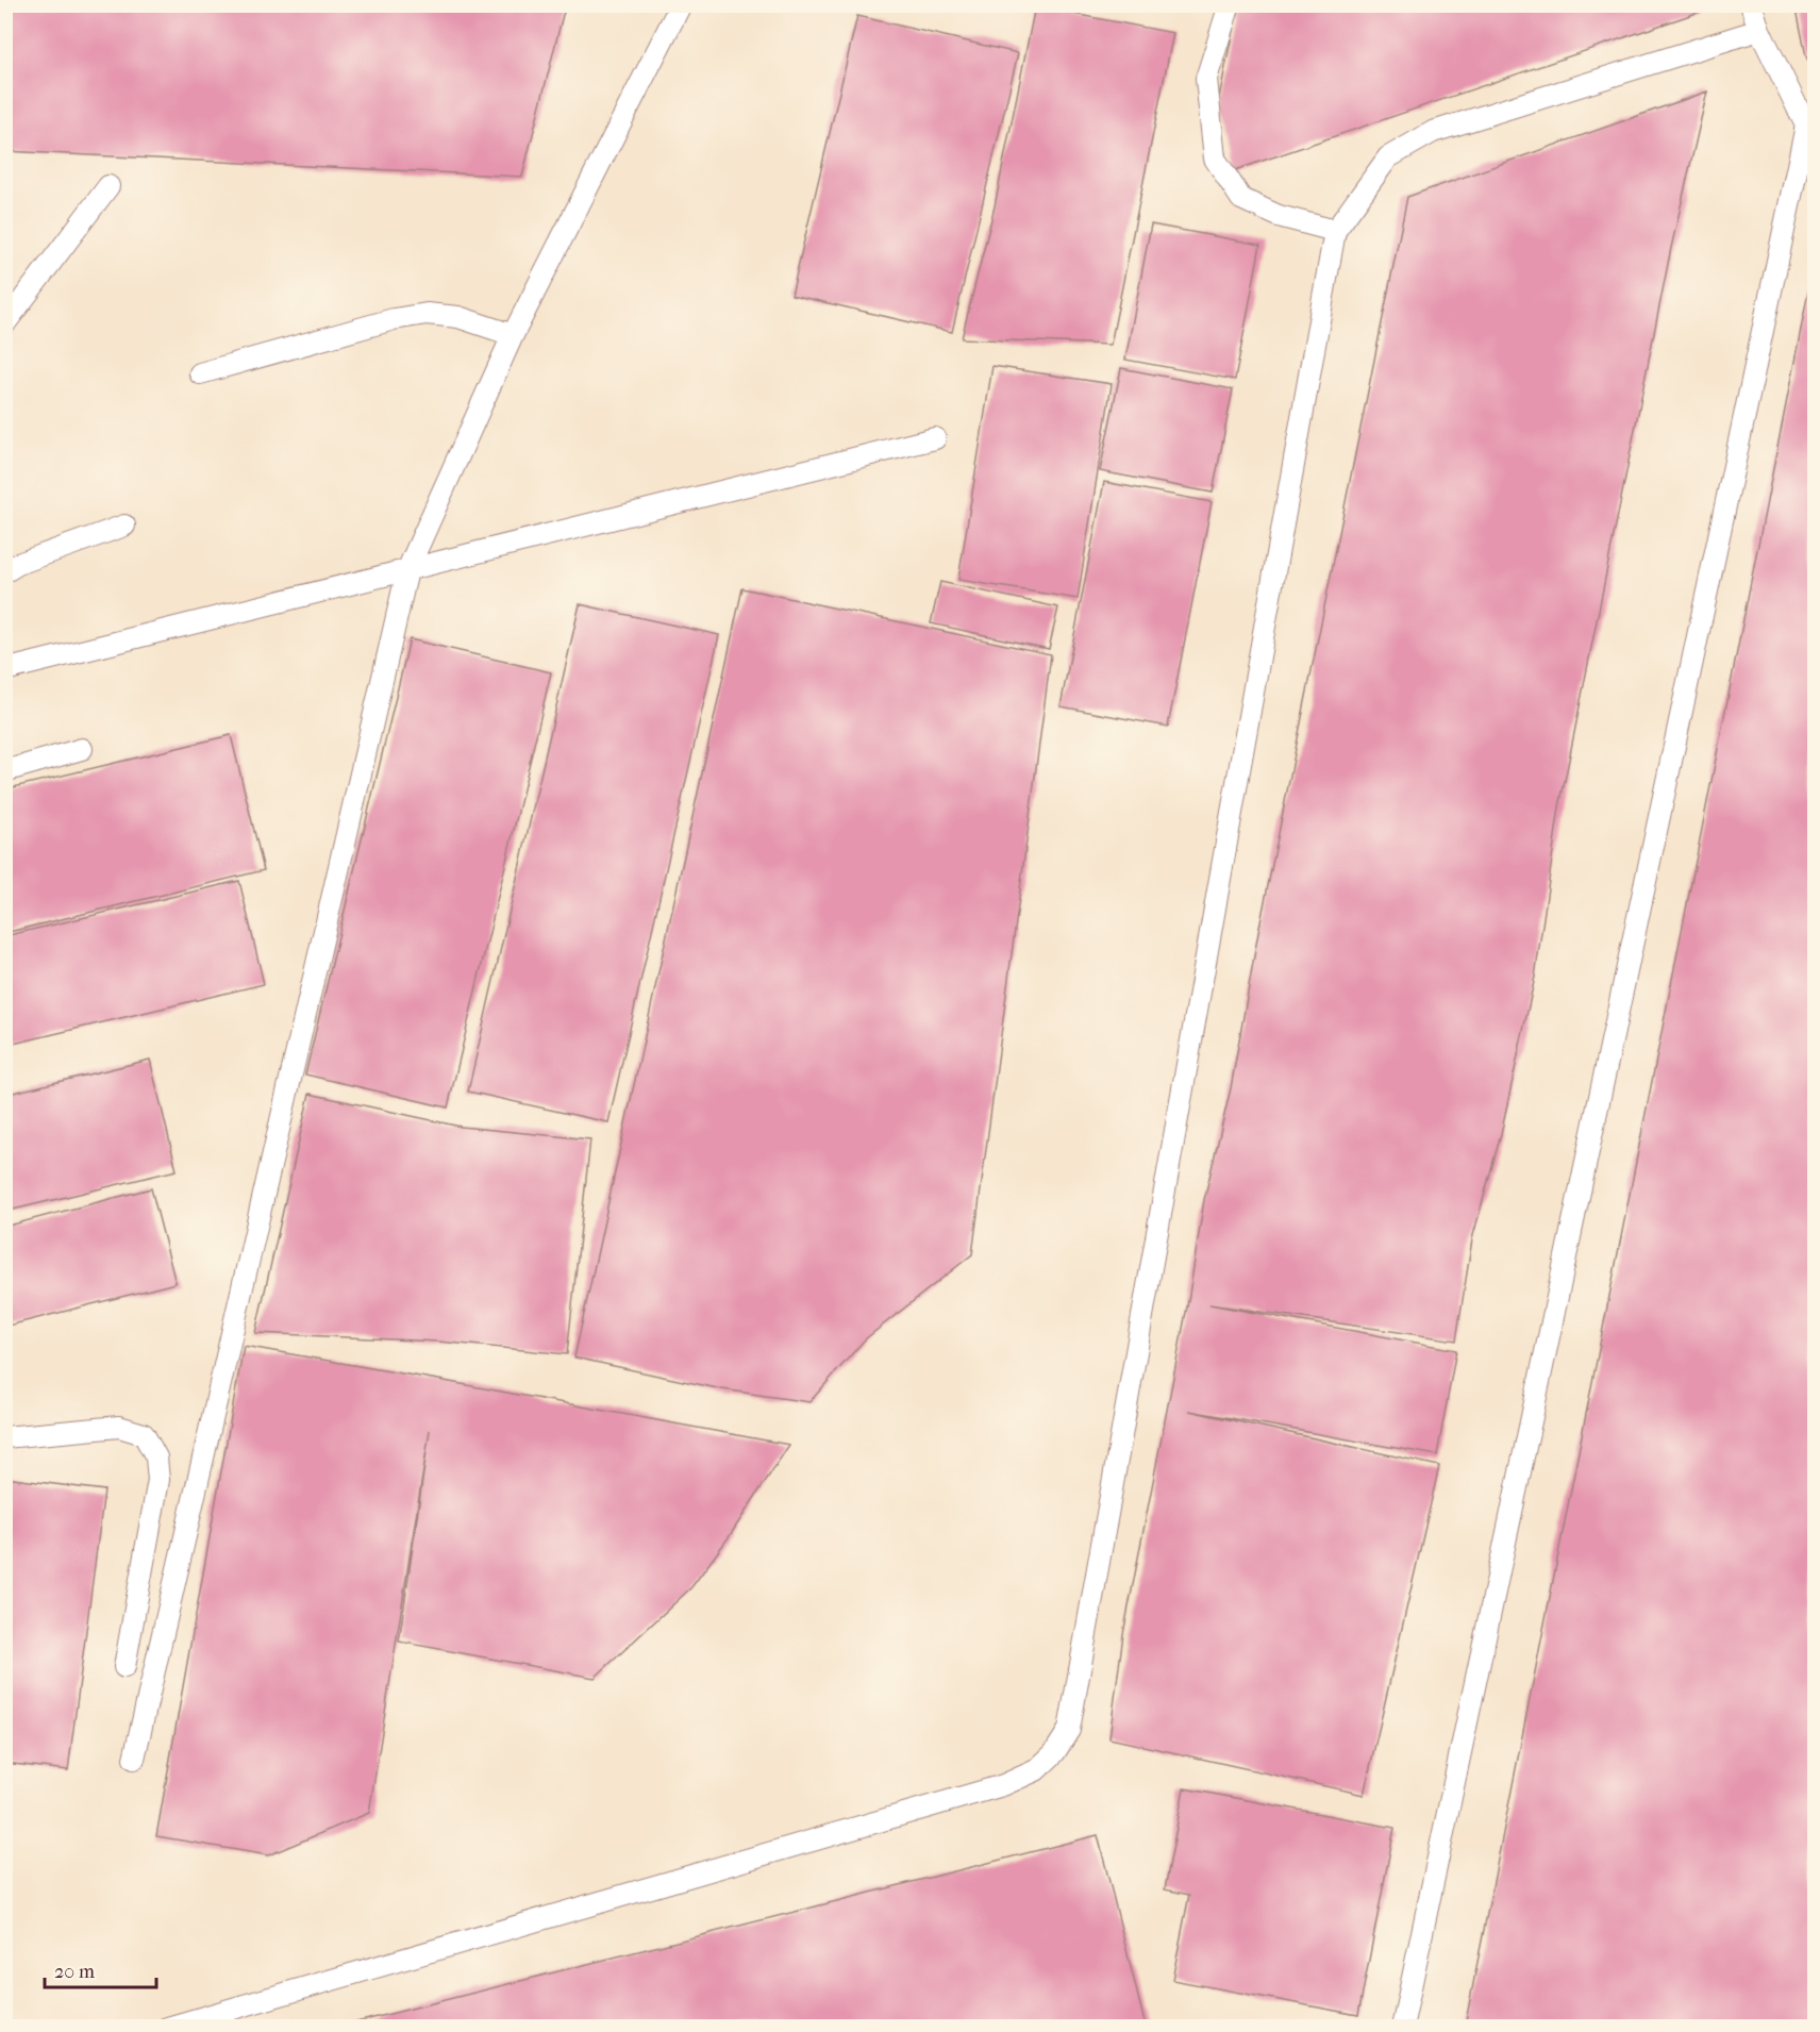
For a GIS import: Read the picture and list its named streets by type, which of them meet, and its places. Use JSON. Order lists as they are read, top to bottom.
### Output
{
  "scale_bar": "20 m"
}
